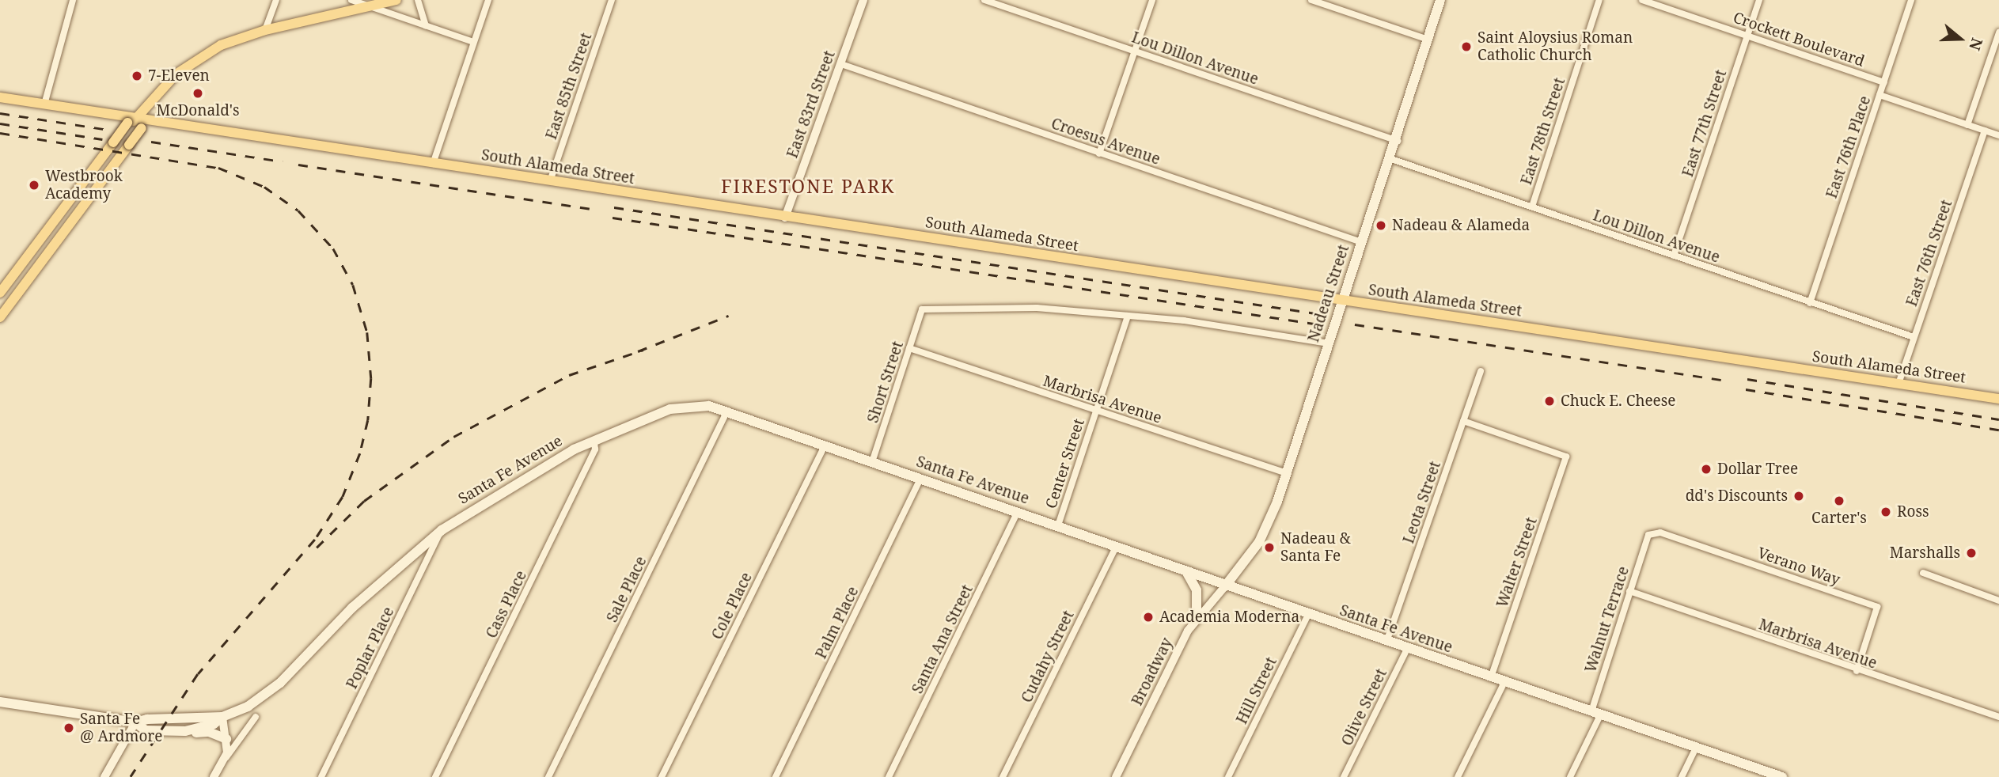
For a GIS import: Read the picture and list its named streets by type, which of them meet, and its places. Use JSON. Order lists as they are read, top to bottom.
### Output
{
  "streets": {
    "main road": ["South Alameda Street", "Nadeau Street", "Santa Fe Avenue"],
    "street": [
      "Crockett Boulevard",
      "Lou Dillon Avenue",
      "East 85th Street",
      "East 83rd Street",
      "East 77th Street",
      "East 78th Street",
      "Croesus Avenue",
      "East 76th Place",
      "East 76th Street",
      "Short Street",
      "Marbrisa Avenue",
      "Center Street",
      "Leota Street",
      "Walter Street",
      "Verano Way",
      "Sale Place",
      "Cass Place",
      "Cole Place",
      "Walnut Terrace",
      "Palm Place",
      "Santa Ana Street",
      "Poplar Place",
      "Cudahy Street",
      "Broadway",
      "Hill Street",
      "Olive Street"
    ]
  },
  "crossings": [
    ["Crockett Boulevard", "East 77th Street"],
    ["Crockett Boulevard", "East 76th Place"],
    ["Lou Dillon Avenue", "East 77th Street"],
    ["Lou Dillon Avenue", "East 78th Street"],
    ["Lou Dillon Avenue", "East 76th Place"],
    ["Lou Dillon Avenue", "East 76th Street"],
    ["Lou Dillon Avenue", "Nadeau Street"],
    ["East 85th Street", "South Alameda Street"],
    ["East 83rd Street", "Croesus Avenue"],
    ["East 83rd Street", "South Alameda Street"],
    ["Croesus Avenue", "Nadeau Street"],
    ["South Alameda Street", "East 76th Street"],
    ["South Alameda Street", "Nadeau Street"],
    ["Nadeau Street", "Marbrisa Avenue"],
    ["Nadeau Street", "Santa Fe Avenue"],
    ["Nadeau Street", "Broadway"],
    ["Short Street", "Marbrisa Avenue"],
    ["Short Street", "Center Street"],
    ["Short Street", "Santa Fe Avenue"],
    ["Marbrisa Avenue", "Center Street"],
    ["Marbrisa Avenue", "Verano Way"],
    ["Marbrisa Avenue", "Walnut Terrace"],
    ["Center Street", "Santa Fe Avenue"],
    ["Santa Fe Avenue", "Leota Street"],
    ["Santa Fe Avenue", "Walter Street"],
    ["Santa Fe Avenue", "Sale Place"],
    ["Santa Fe Avenue", "Cass Place"],
    ["Santa Fe Avenue", "Cole Place"],
    ["Santa Fe Avenue", "Walnut Terrace"],
    ["Santa Fe Avenue", "Palm Place"],
    ["Santa Fe Avenue", "Santa Ana Street"],
    ["Santa Fe Avenue", "Poplar Place"],
    ["Santa Fe Avenue", "Cudahy Street"],
    ["Santa Fe Avenue", "Broadway"],
    ["Santa Fe Avenue", "Hill Street"],
    ["Santa Fe Avenue", "Olive Street"],
    ["Leota Street", "Walter Street"],
    ["Verano Way", "Walnut Terrace"]
  ],
  "districts": ["FIRESTONE PARK"],
  "places": [
    "Saint Aloysius Roman Catholic Church",
    "7-Eleven",
    "McDonald's",
    "Westbrook Academy",
    "Nadeau & Alameda",
    "Chuck E. Cheese",
    "Dollar Tree",
    "dd's Discounts",
    "Carter's",
    "Ross",
    "Nadeau & Santa Fe",
    "Marshalls",
    "Academia Moderna",
    "Santa Fe @ Ardmore"
  ],
  "north": "right"
}
